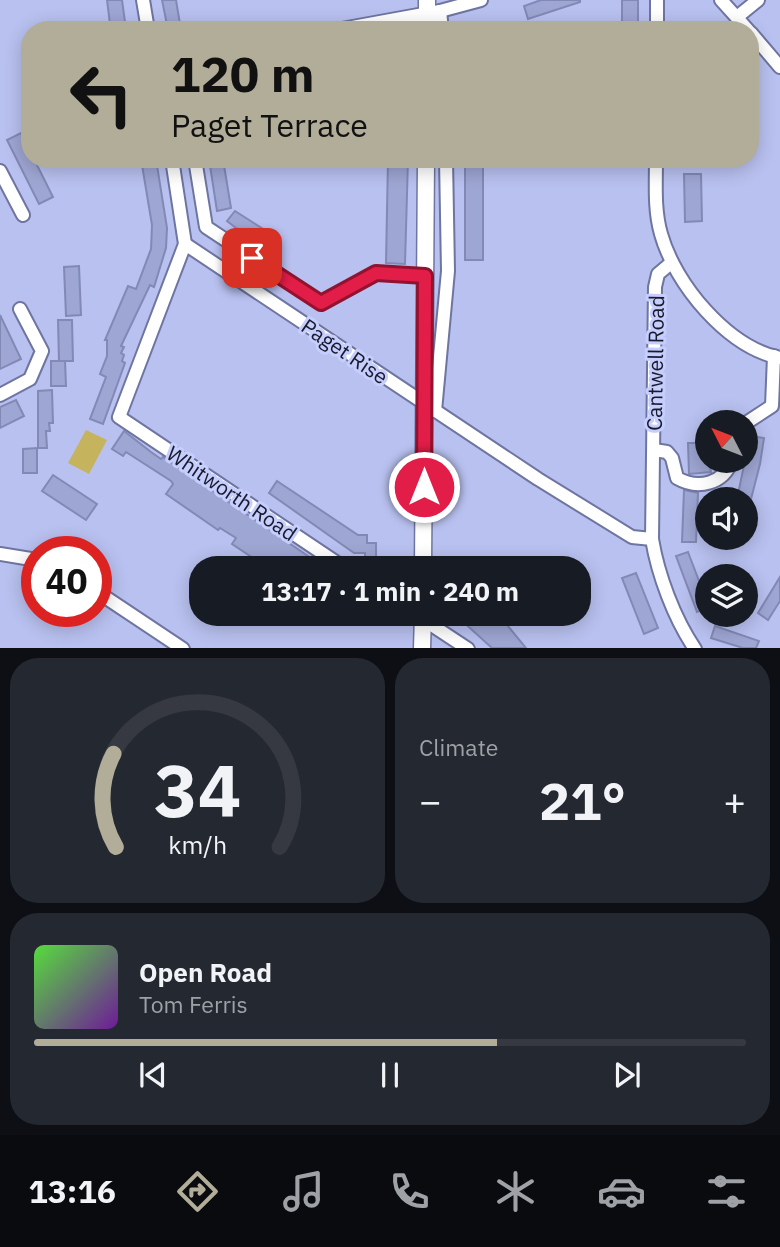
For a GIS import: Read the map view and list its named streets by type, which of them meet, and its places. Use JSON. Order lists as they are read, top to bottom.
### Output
{
  "streets": {
    "street": ["Paget Rise", "Cantwell Road", "Whitworth Road"]
  },
  "crossings": [
    ["Paget Rise", "Cantwell Road"],
    ["Paget Rise", "Whitworth Road"]
  ],
  "north": "top left",
  "page": {
    "turn": ["120 m", "Paget Terrace"],
    "limit": "40",
    "trip": "13:17 · 1 min · 240 m",
    "tile": "Climate",
    "heat": ["−", "21°", "+"],
    "song": ["Open Road", "Tom Ferris"],
    "tabs": "13:16",
    "gauge": ["34", "km/h"]
  }
}
